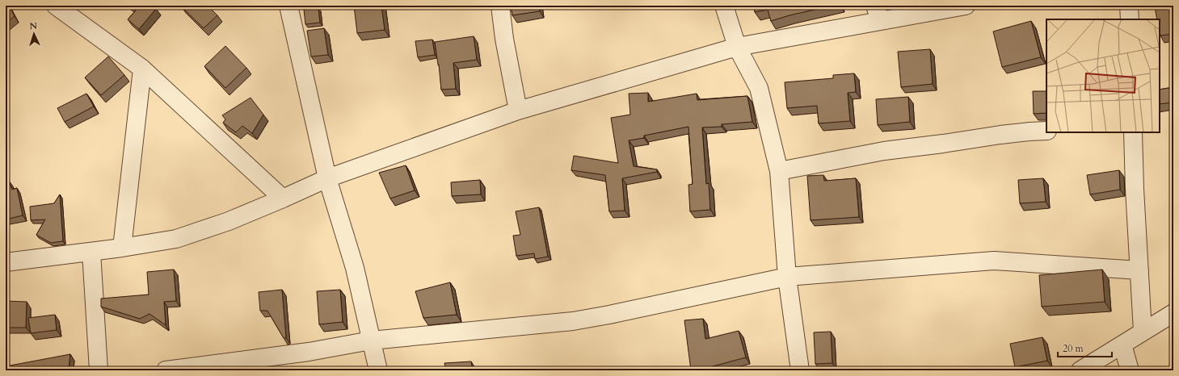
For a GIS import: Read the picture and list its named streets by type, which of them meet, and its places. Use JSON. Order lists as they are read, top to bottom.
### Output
{
  "scale_bar": "20 m",
  "north": "top"
}
